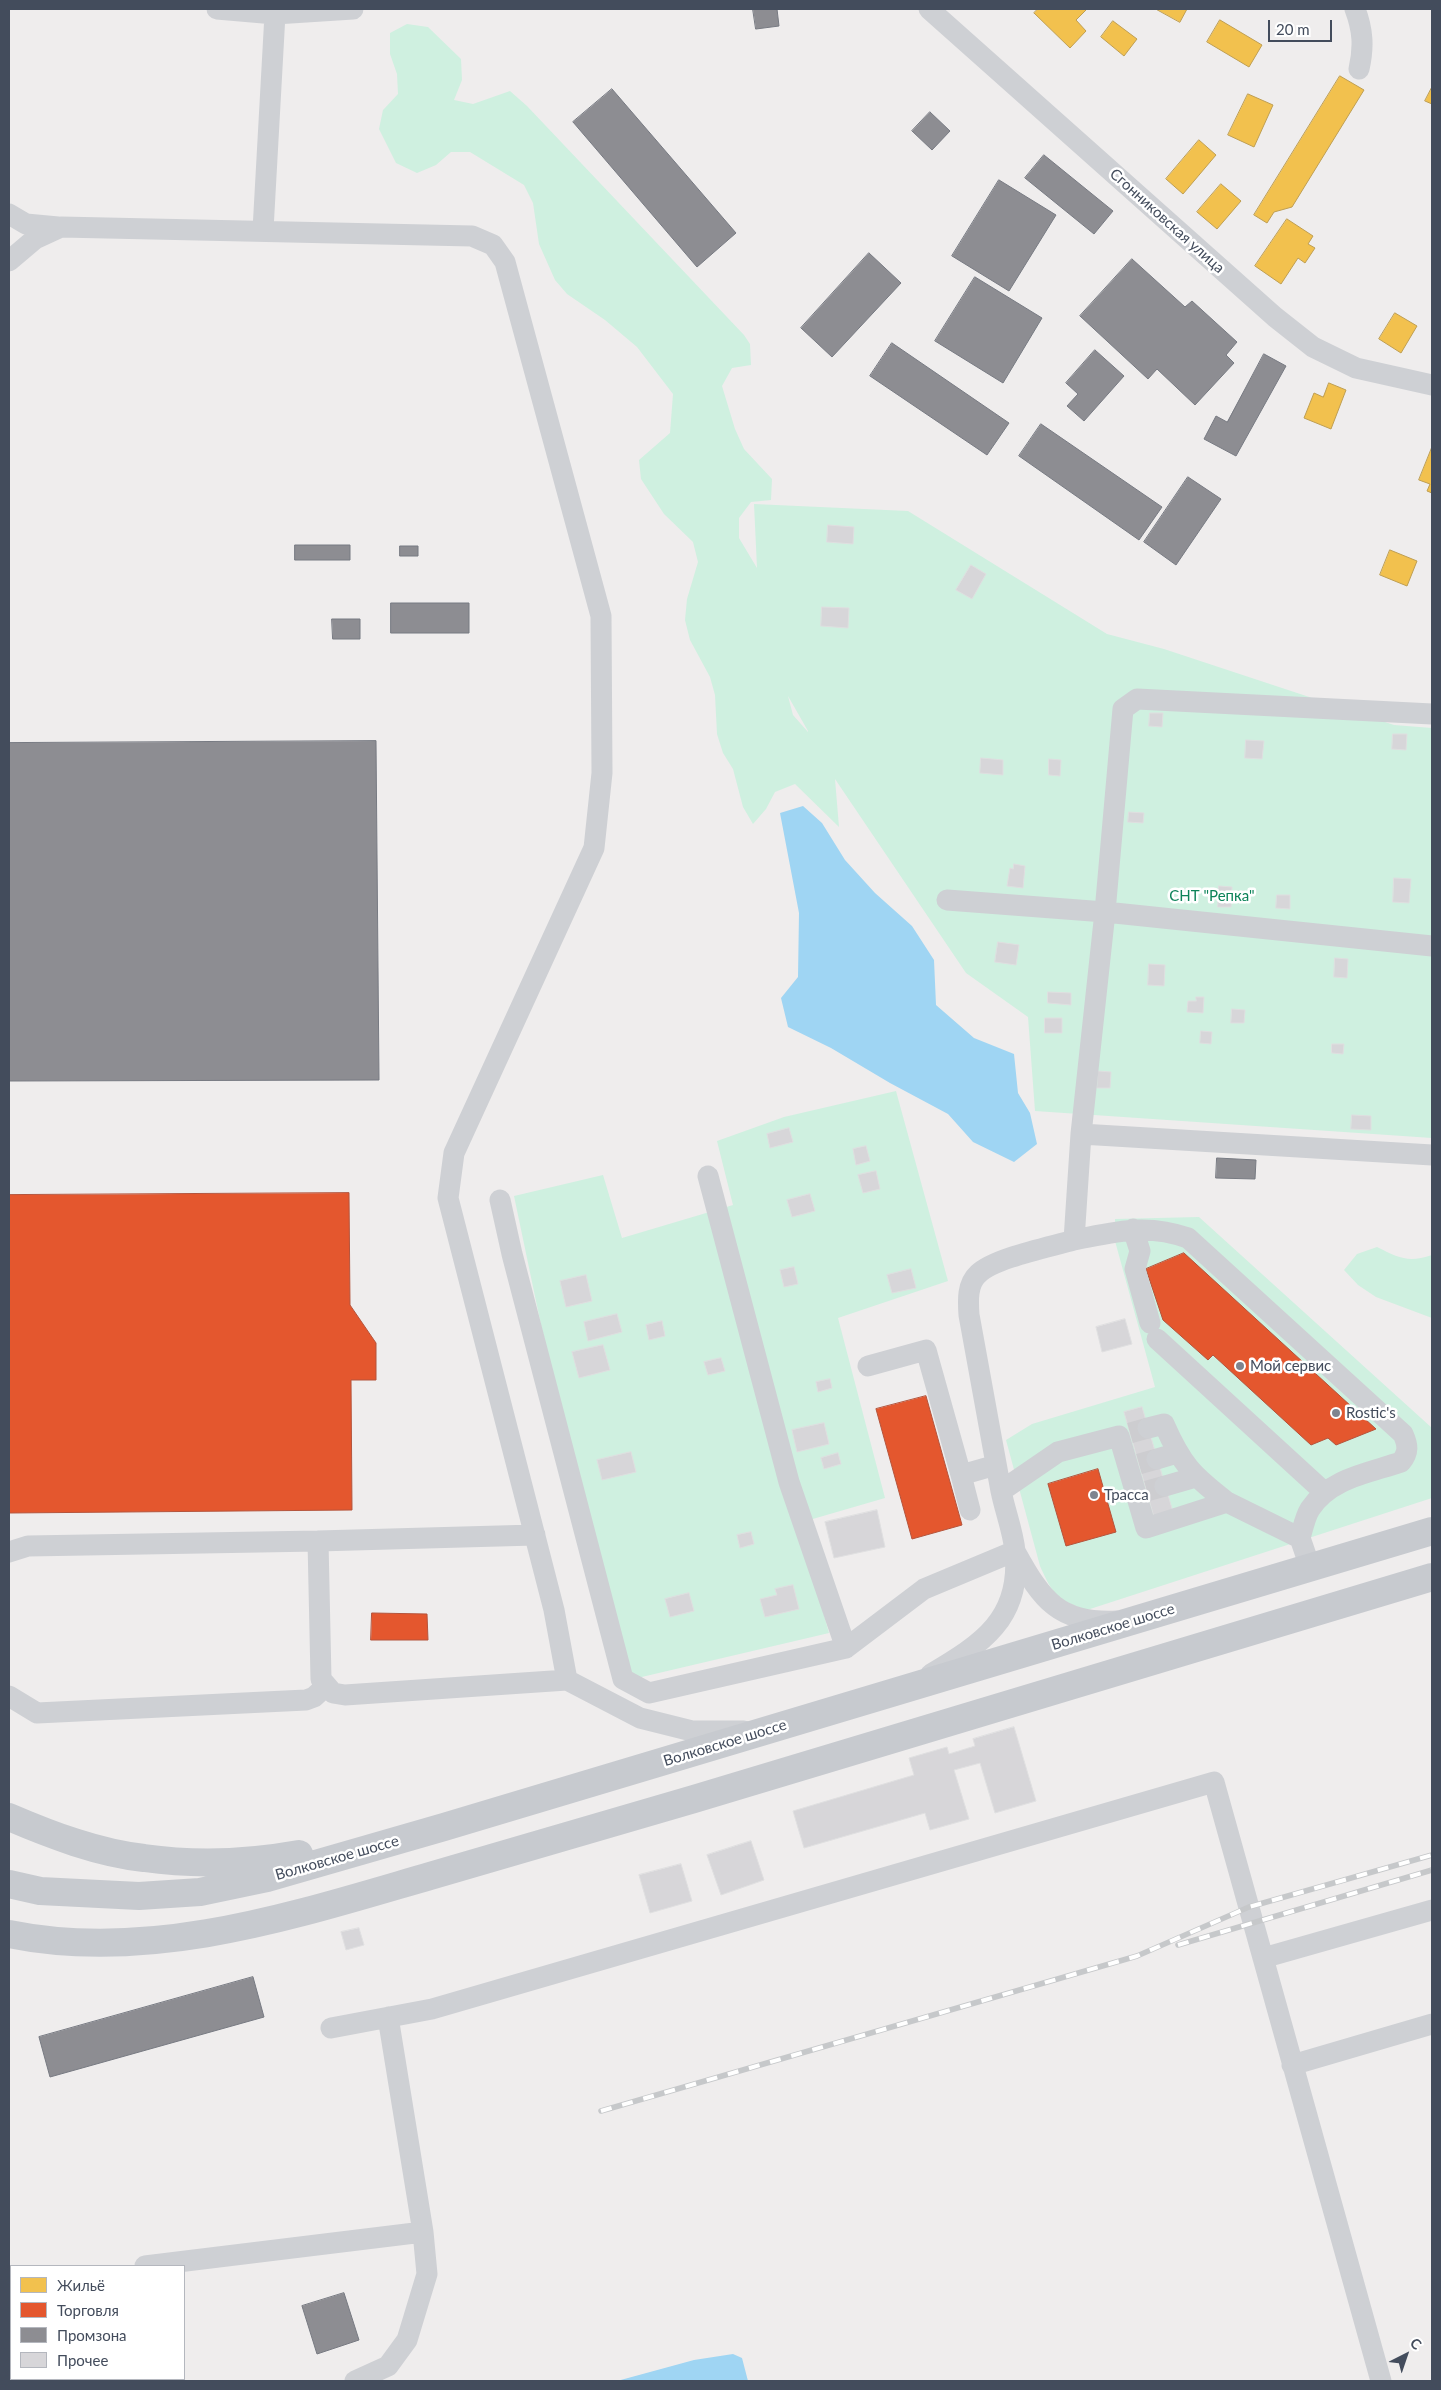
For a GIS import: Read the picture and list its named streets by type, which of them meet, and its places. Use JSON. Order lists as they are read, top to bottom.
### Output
{
  "streets": {
    "main road": ["Волковское шоссе"],
    "street": ["Сгонниковская улица"]
  },
  "parks": ["СНТ \"Репка\""],
  "places": ["Мой сервис", "Rostic's", "Трасса"],
  "legend": [
    "Жильё",
    "Торговля",
    "Промзона",
    "Прочее"
  ],
  "scale_bar": "20 m",
  "north": "top right"
}
